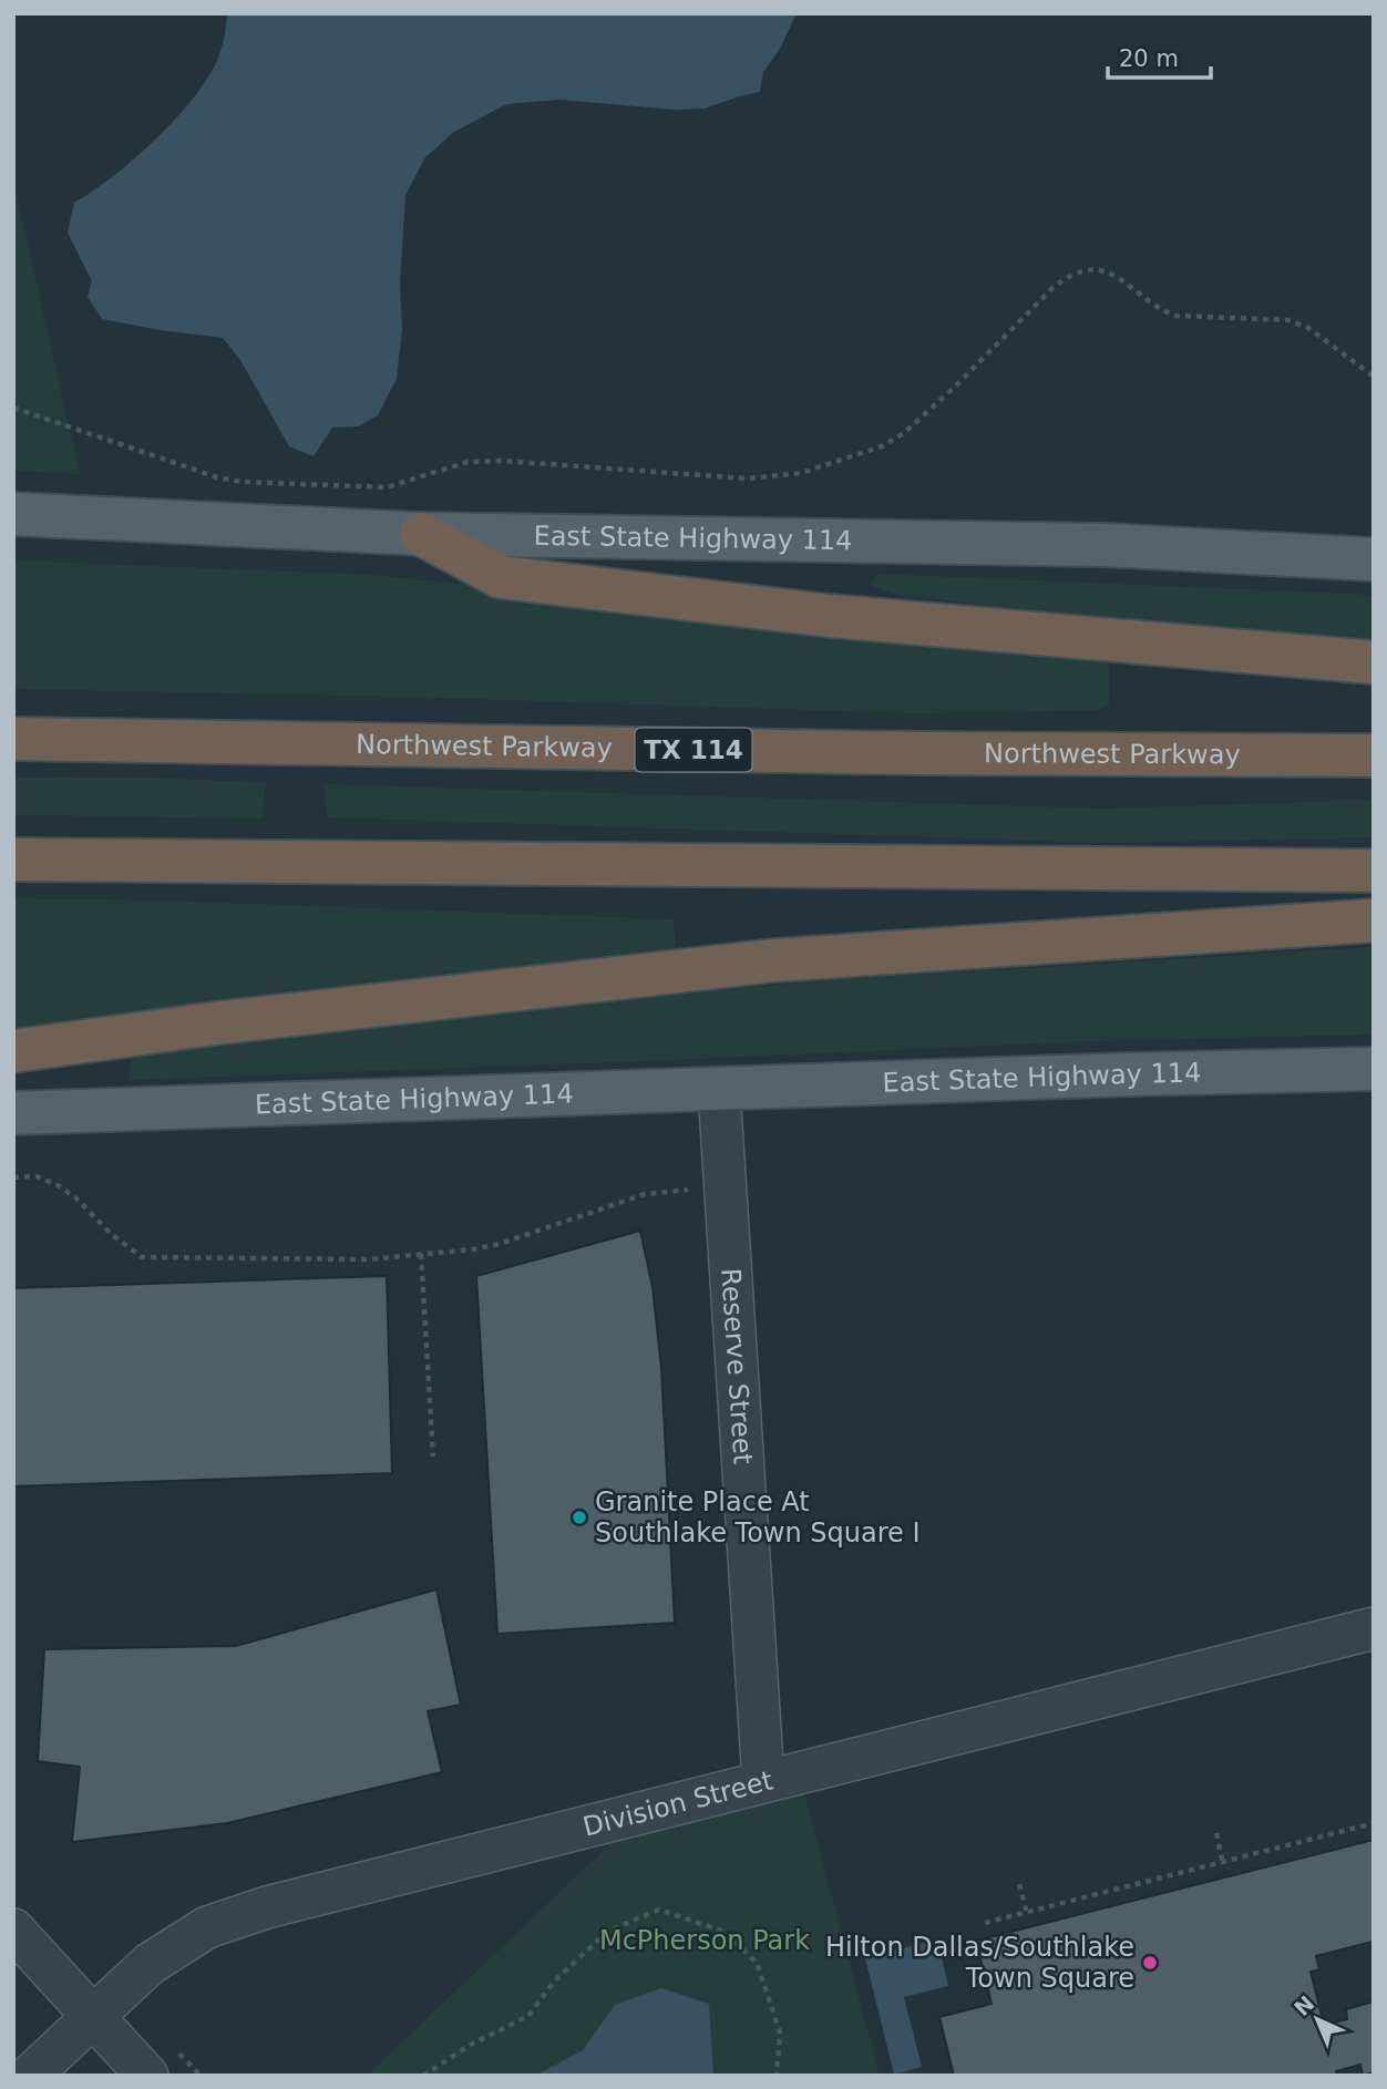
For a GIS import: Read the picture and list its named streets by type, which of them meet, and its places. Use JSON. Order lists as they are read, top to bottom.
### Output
{
  "streets": {
    "highway": ["Northwest Parkway", "TX 114"],
    "main road": ["East State Highway 114"],
    "street": ["Reserve Street", "Division Street"]
  },
  "crossings": [
    ["East State Highway 114", "Reserve Street"],
    ["Reserve Street", "Division Street"]
  ],
  "parks": ["McPherson Park"],
  "places": ["Granite Place At Southlake Town Square I", "Hilton Dallas/Southlake Town Square"],
  "scale_bar": "20 m",
  "north": "top left"
}
